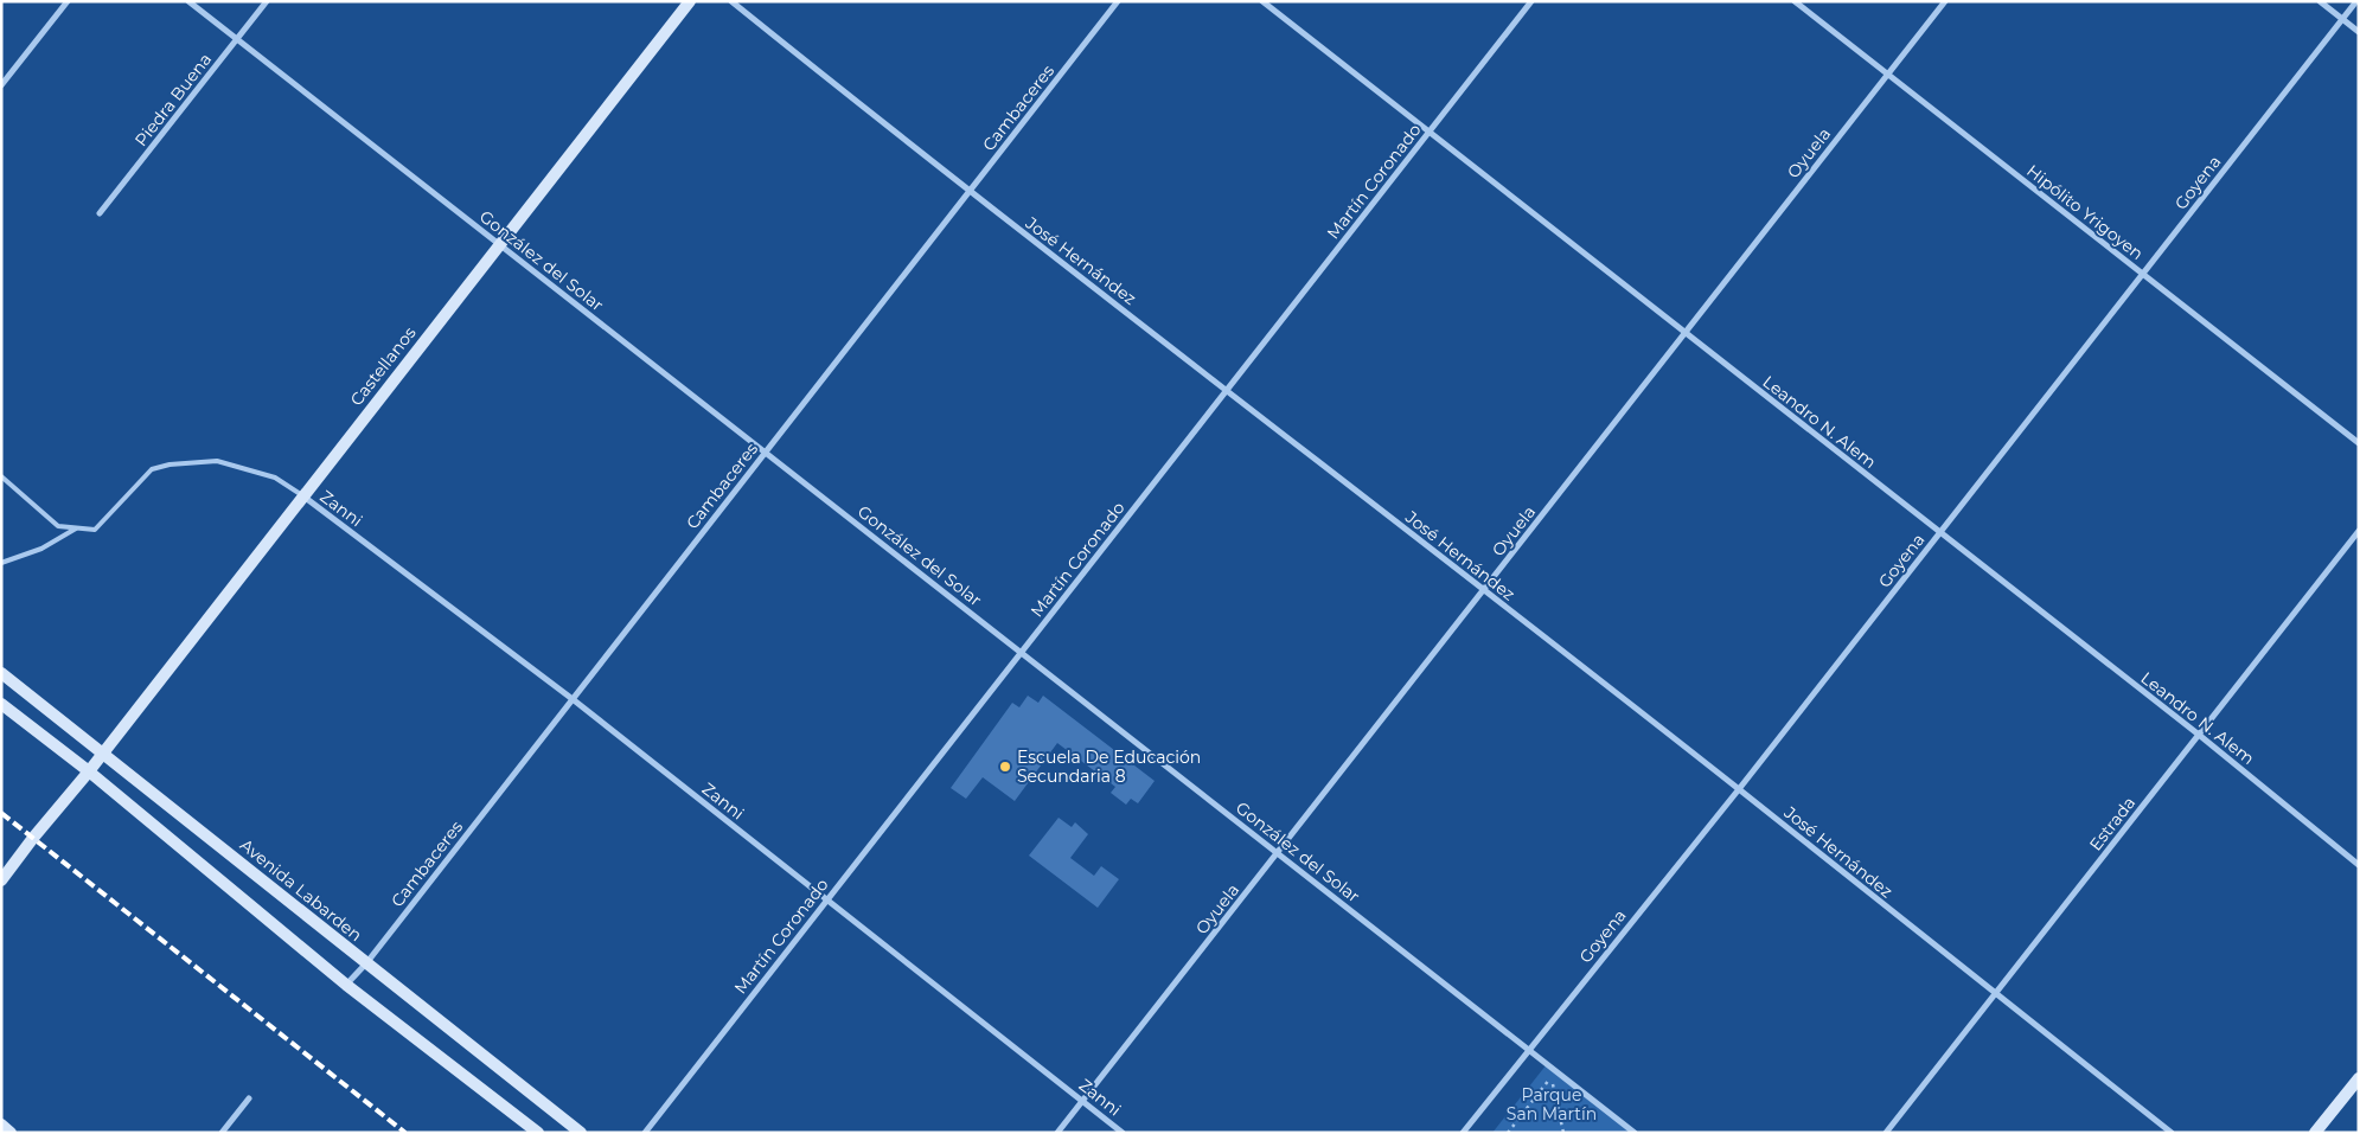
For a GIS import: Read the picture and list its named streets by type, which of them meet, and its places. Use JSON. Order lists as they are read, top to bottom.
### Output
{
  "streets": {
    "street": [
      "Piedra Buena",
      "Cambaceres",
      "Oyuela",
      "Martín Coronado",
      "Goyena",
      "Hipólito Yrigoyen",
      "González del Solar",
      "José Hernández",
      "Castellanos",
      "Leandro N. Alem",
      "Zanni",
      "Estrada",
      "Avenida Labarden"
    ]
  },
  "crossings": [
    ["Piedra Buena", "González del Solar"],
    ["Cambaceres", "González del Solar"],
    ["Cambaceres", "José Hernández"],
    ["Cambaceres", "Zanni"],
    ["Cambaceres", "Avenida Labarden"],
    ["Oyuela", "Hipólito Yrigoyen"],
    ["Oyuela", "González del Solar"],
    ["Oyuela", "José Hernández"],
    ["Oyuela", "Leandro N. Alem"],
    ["Oyuela", "Zanni"],
    ["Martín Coronado", "González del Solar"],
    ["Martín Coronado", "José Hernández"],
    ["Martín Coronado", "Leandro N. Alem"],
    ["Martín Coronado", "Zanni"],
    ["Goyena", "Hipólito Yrigoyen"],
    ["Goyena", "González del Solar"],
    ["Goyena", "José Hernández"],
    ["Goyena", "Leandro N. Alem"],
    ["González del Solar", "Castellanos"],
    ["José Hernández", "Estrada"],
    ["Castellanos", "Zanni"],
    ["Castellanos", "Avenida Labarden"],
    ["Leandro N. Alem", "Estrada"]
  ],
  "parks": ["Parque San Martín"],
  "places": ["Escuela De Educación Secundaria 8"]
}
